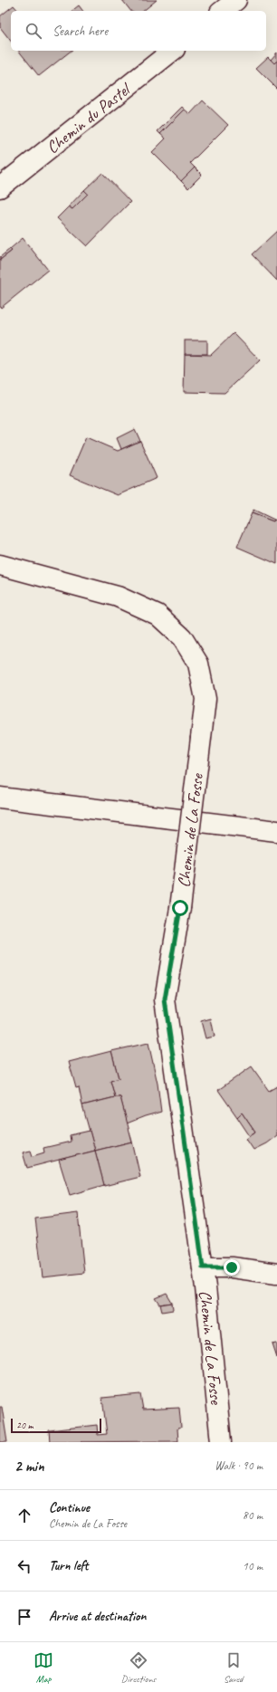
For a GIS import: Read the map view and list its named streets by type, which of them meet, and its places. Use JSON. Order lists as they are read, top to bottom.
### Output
{
  "streets": {
    "street": ["Chemin du Pastel", "Chemin de La Fosse"]
  },
  "scale_bar": "20 m",
  "page": {
    "search": "Search here",
    "scale": "20 m",
    "heading": ["2 min", "Walk · 90 m"],
    "list": [
      ["Continue", "Chemin de La Fosse", "80 m"],
      ["Turn left", "10 m"],
      "Arrive at destination"
    ],
    "nav": ["Map", "Directions", "Saved"]
  }
}
